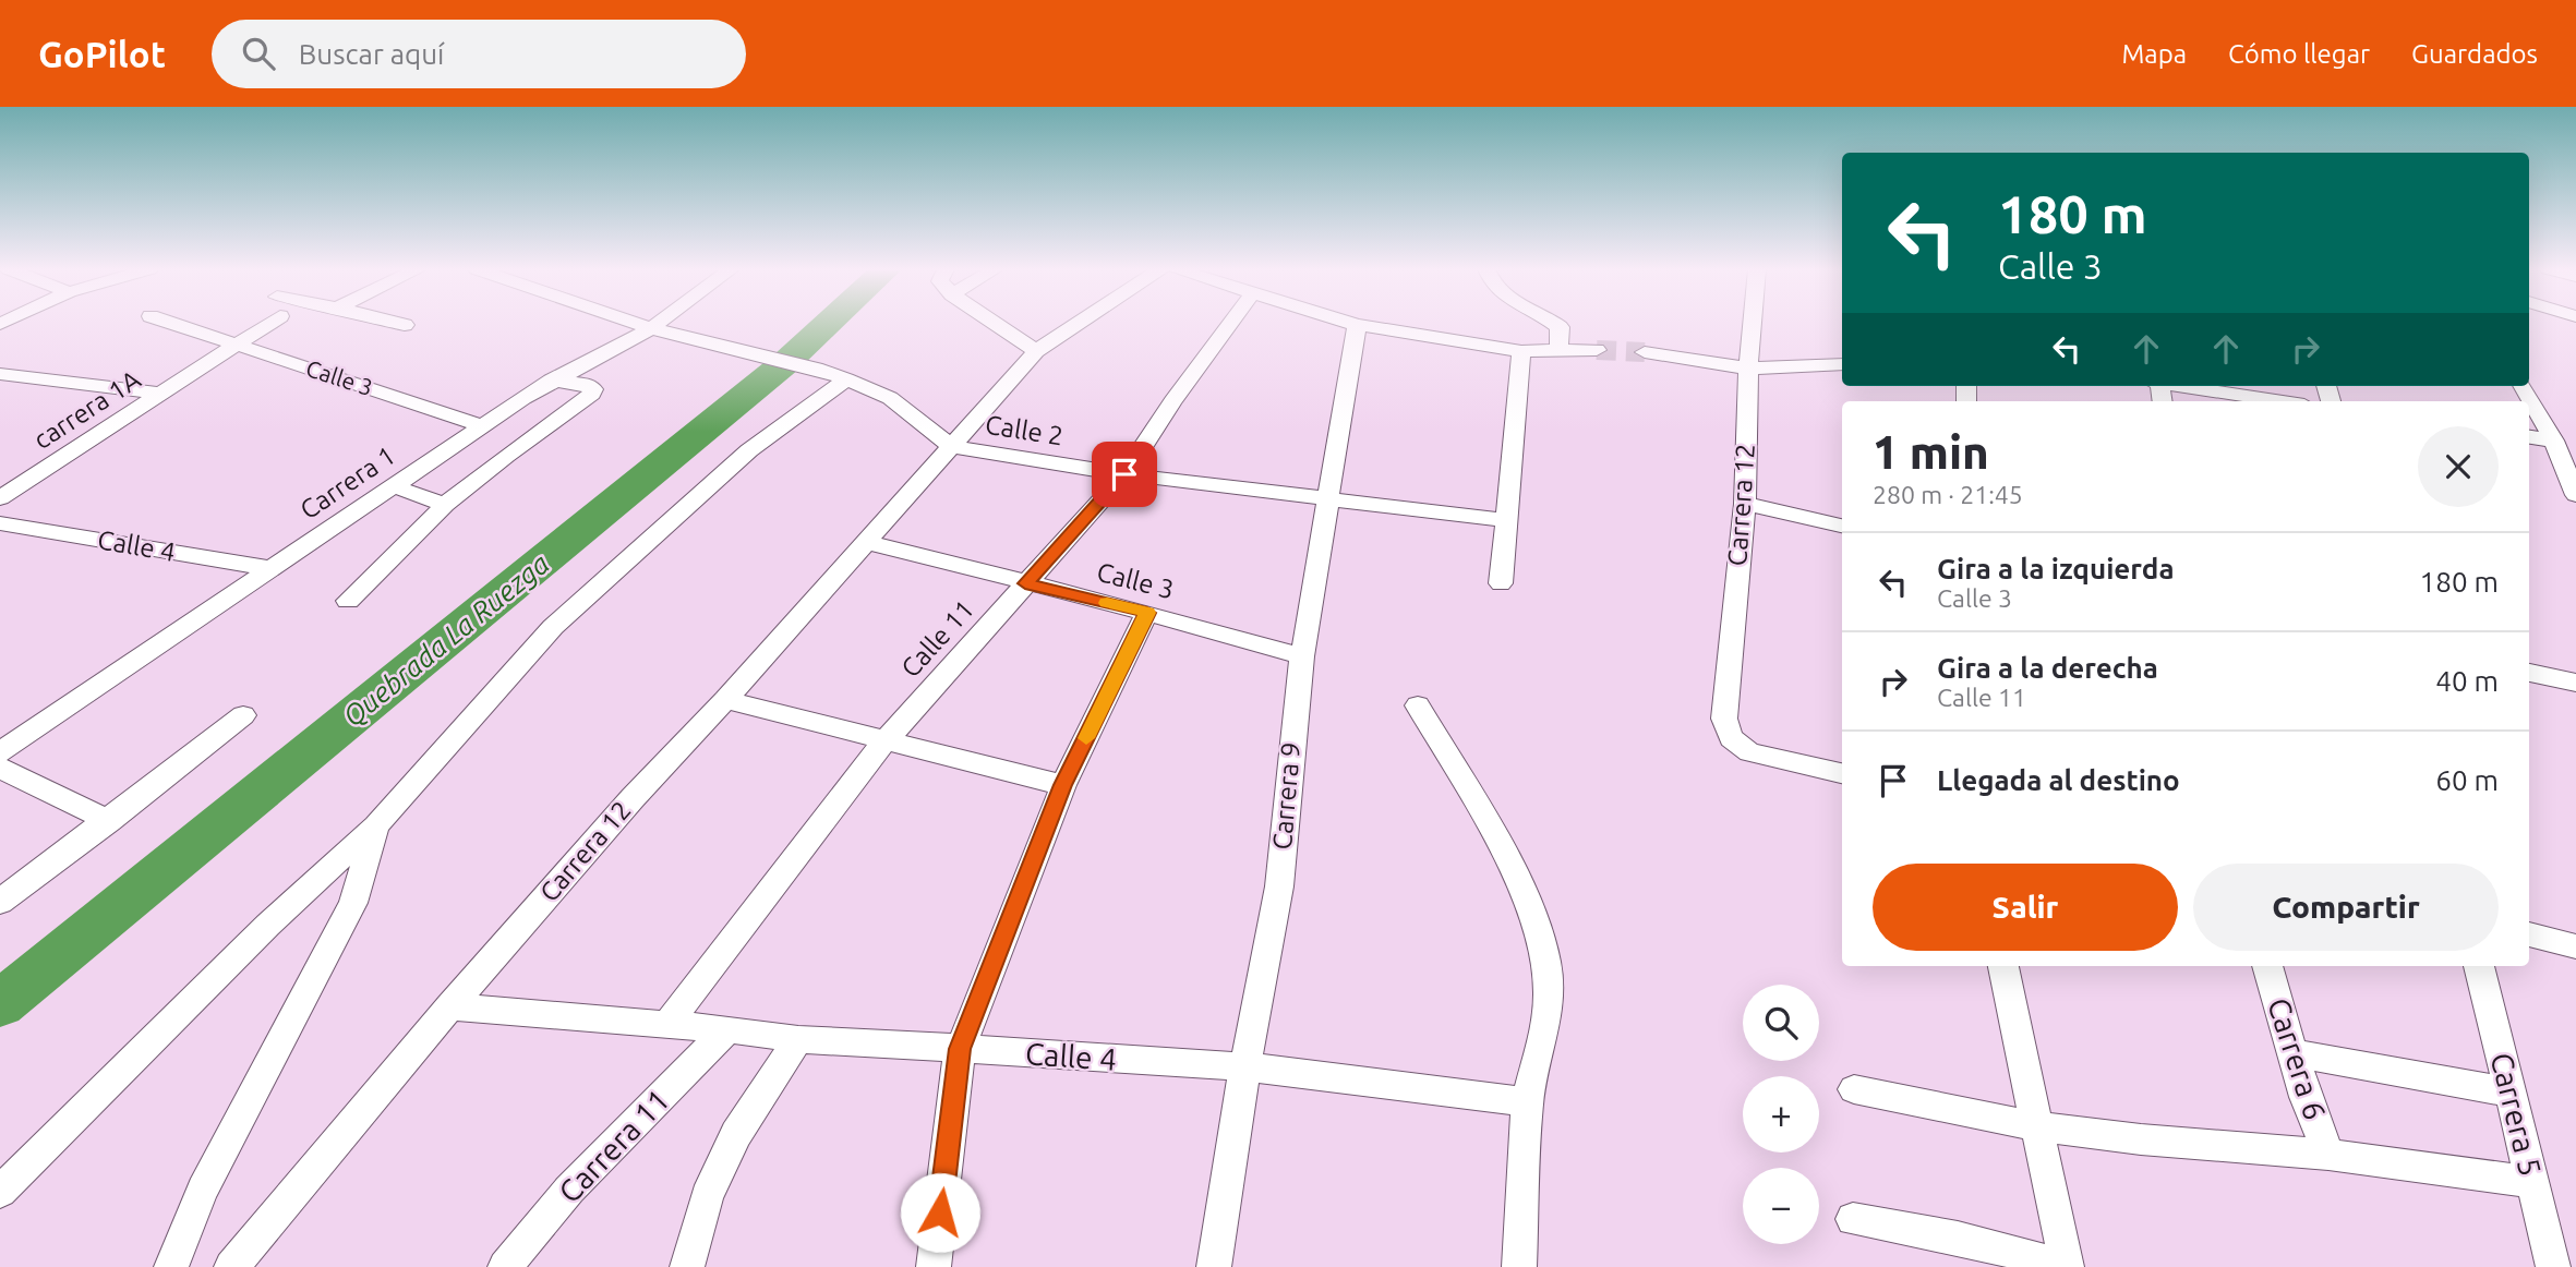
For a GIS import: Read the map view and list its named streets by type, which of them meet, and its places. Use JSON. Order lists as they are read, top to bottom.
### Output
{
  "streets": {
    "street": [
      "Calle 3",
      "carrera 1A",
      "Calle 2",
      "Carrera 1",
      "Carrera 12",
      "Calle 4",
      "Calle 11",
      "Carrera 9",
      "Carrera 6",
      "Carrera 5",
      "Carrera 11"
    ]
  },
  "crossings": [
    ["Calle 3", "carrera 1A"],
    ["Calle 3", "Carrera 1"],
    ["Calle 3", "Carrera 12"],
    ["Calle 3", "Calle 11"],
    ["Calle 3", "Carrera 9"],
    ["Calle 2", "Carrera 1"],
    ["Calle 2", "Carrera 12"],
    ["Calle 2", "Calle 11"],
    ["Calle 2", "Carrera 9"],
    ["Carrera 1", "Calle 4"],
    ["Carrera 12", "Calle 4"],
    ["Calle 4", "Calle 11"],
    ["Calle 4", "Carrera 9"],
    ["Calle 4", "Carrera 11"]
  ],
  "water": ["Quebrada La Ruezga"],
  "page": {
    "header": "GoPilot",
    "search": "Buscar aquí",
    "nav": ["Mapa", "Cómo llegar", "Guardados"],
    "turn": ["180 m", "Calle 3"],
    "heading": ["1 min", "280 m · 21:45"],
    "list": [
      {
        "name": "Gira a la izquierda",
        "note": "Calle 3",
        "value": "180 m"
      },
      {
        "name": "Gira a la derecha",
        "note": "Calle 11",
        "value": "40 m"
      },
      {
        "name": "Llegada al destino",
        "value": "60 m"
      }
    ],
    "buttons": ["Salir", "Compartir"],
    "map_buttons": ["+", "−"]
  }
}
